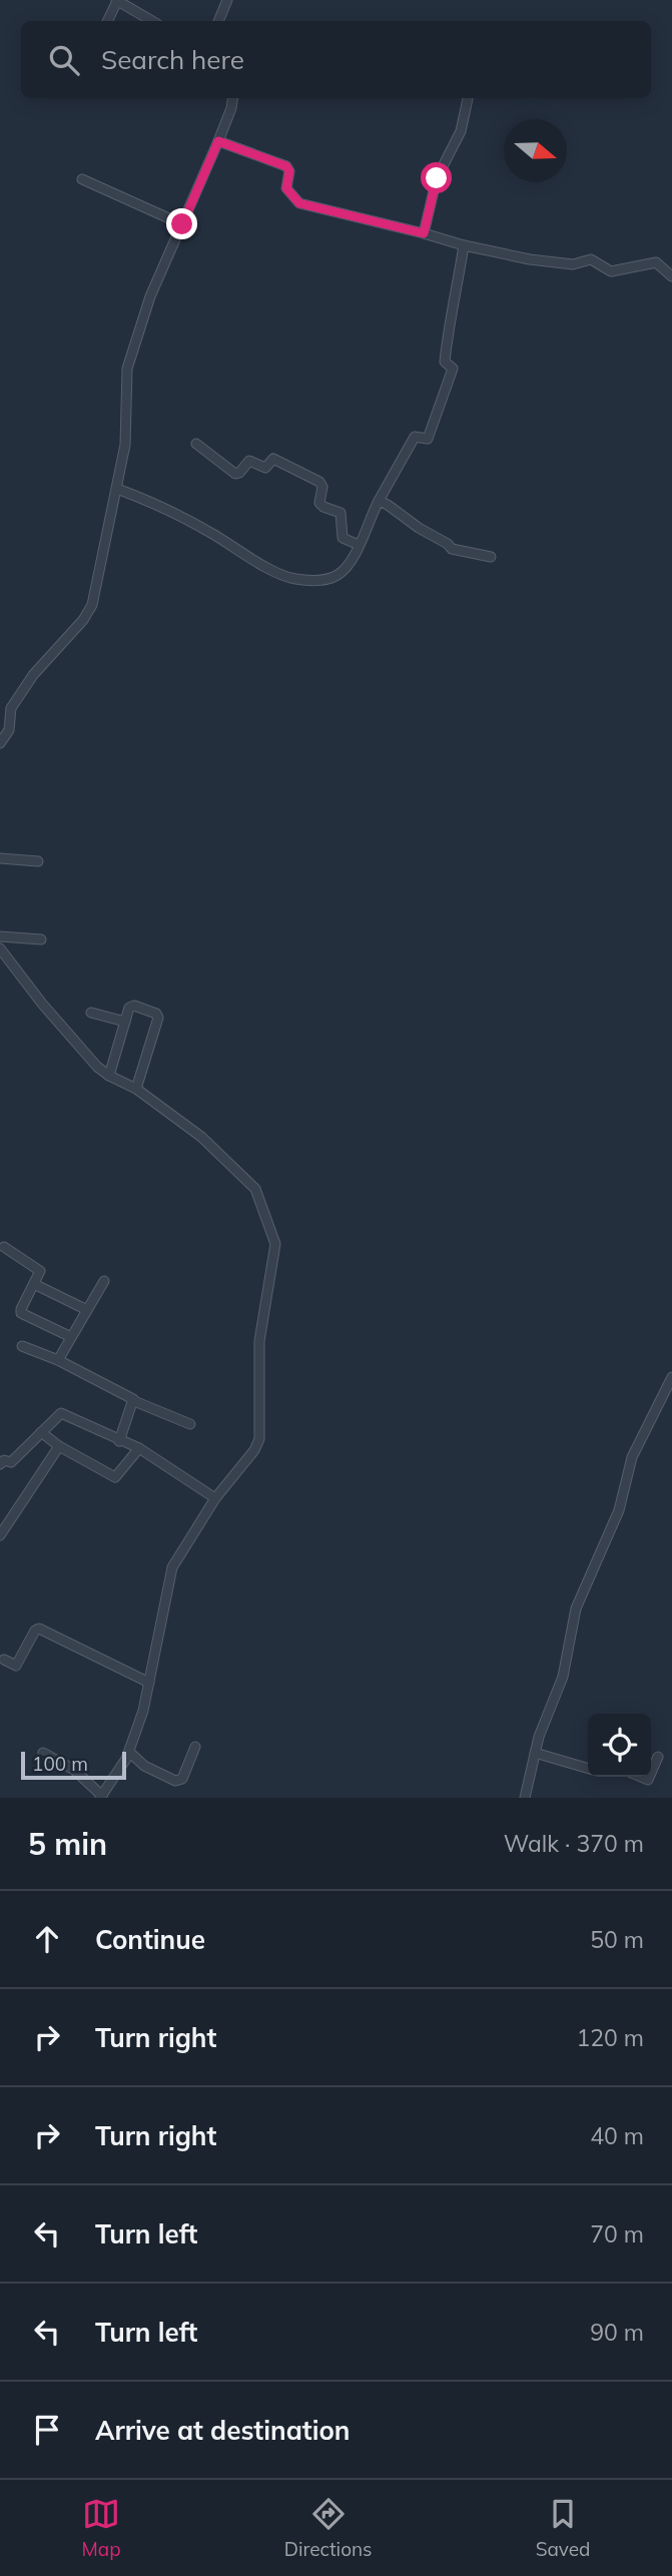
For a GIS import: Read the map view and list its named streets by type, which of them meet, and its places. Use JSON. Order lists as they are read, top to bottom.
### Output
{
  "scale_bar": "100 m",
  "north": "right",
  "page": {
    "search": "Search here",
    "scale": "100 m",
    "heading": ["5 min", "Walk · 370 m"],
    "list": [
      ["Continue", "50 m"],
      ["Turn right", "120 m"],
      ["Turn right", "40 m"],
      ["Turn left", "70 m"],
      ["Turn left", "90 m"],
      "Arrive at destination"
    ],
    "nav": ["Map", "Directions", "Saved"]
  }
}
